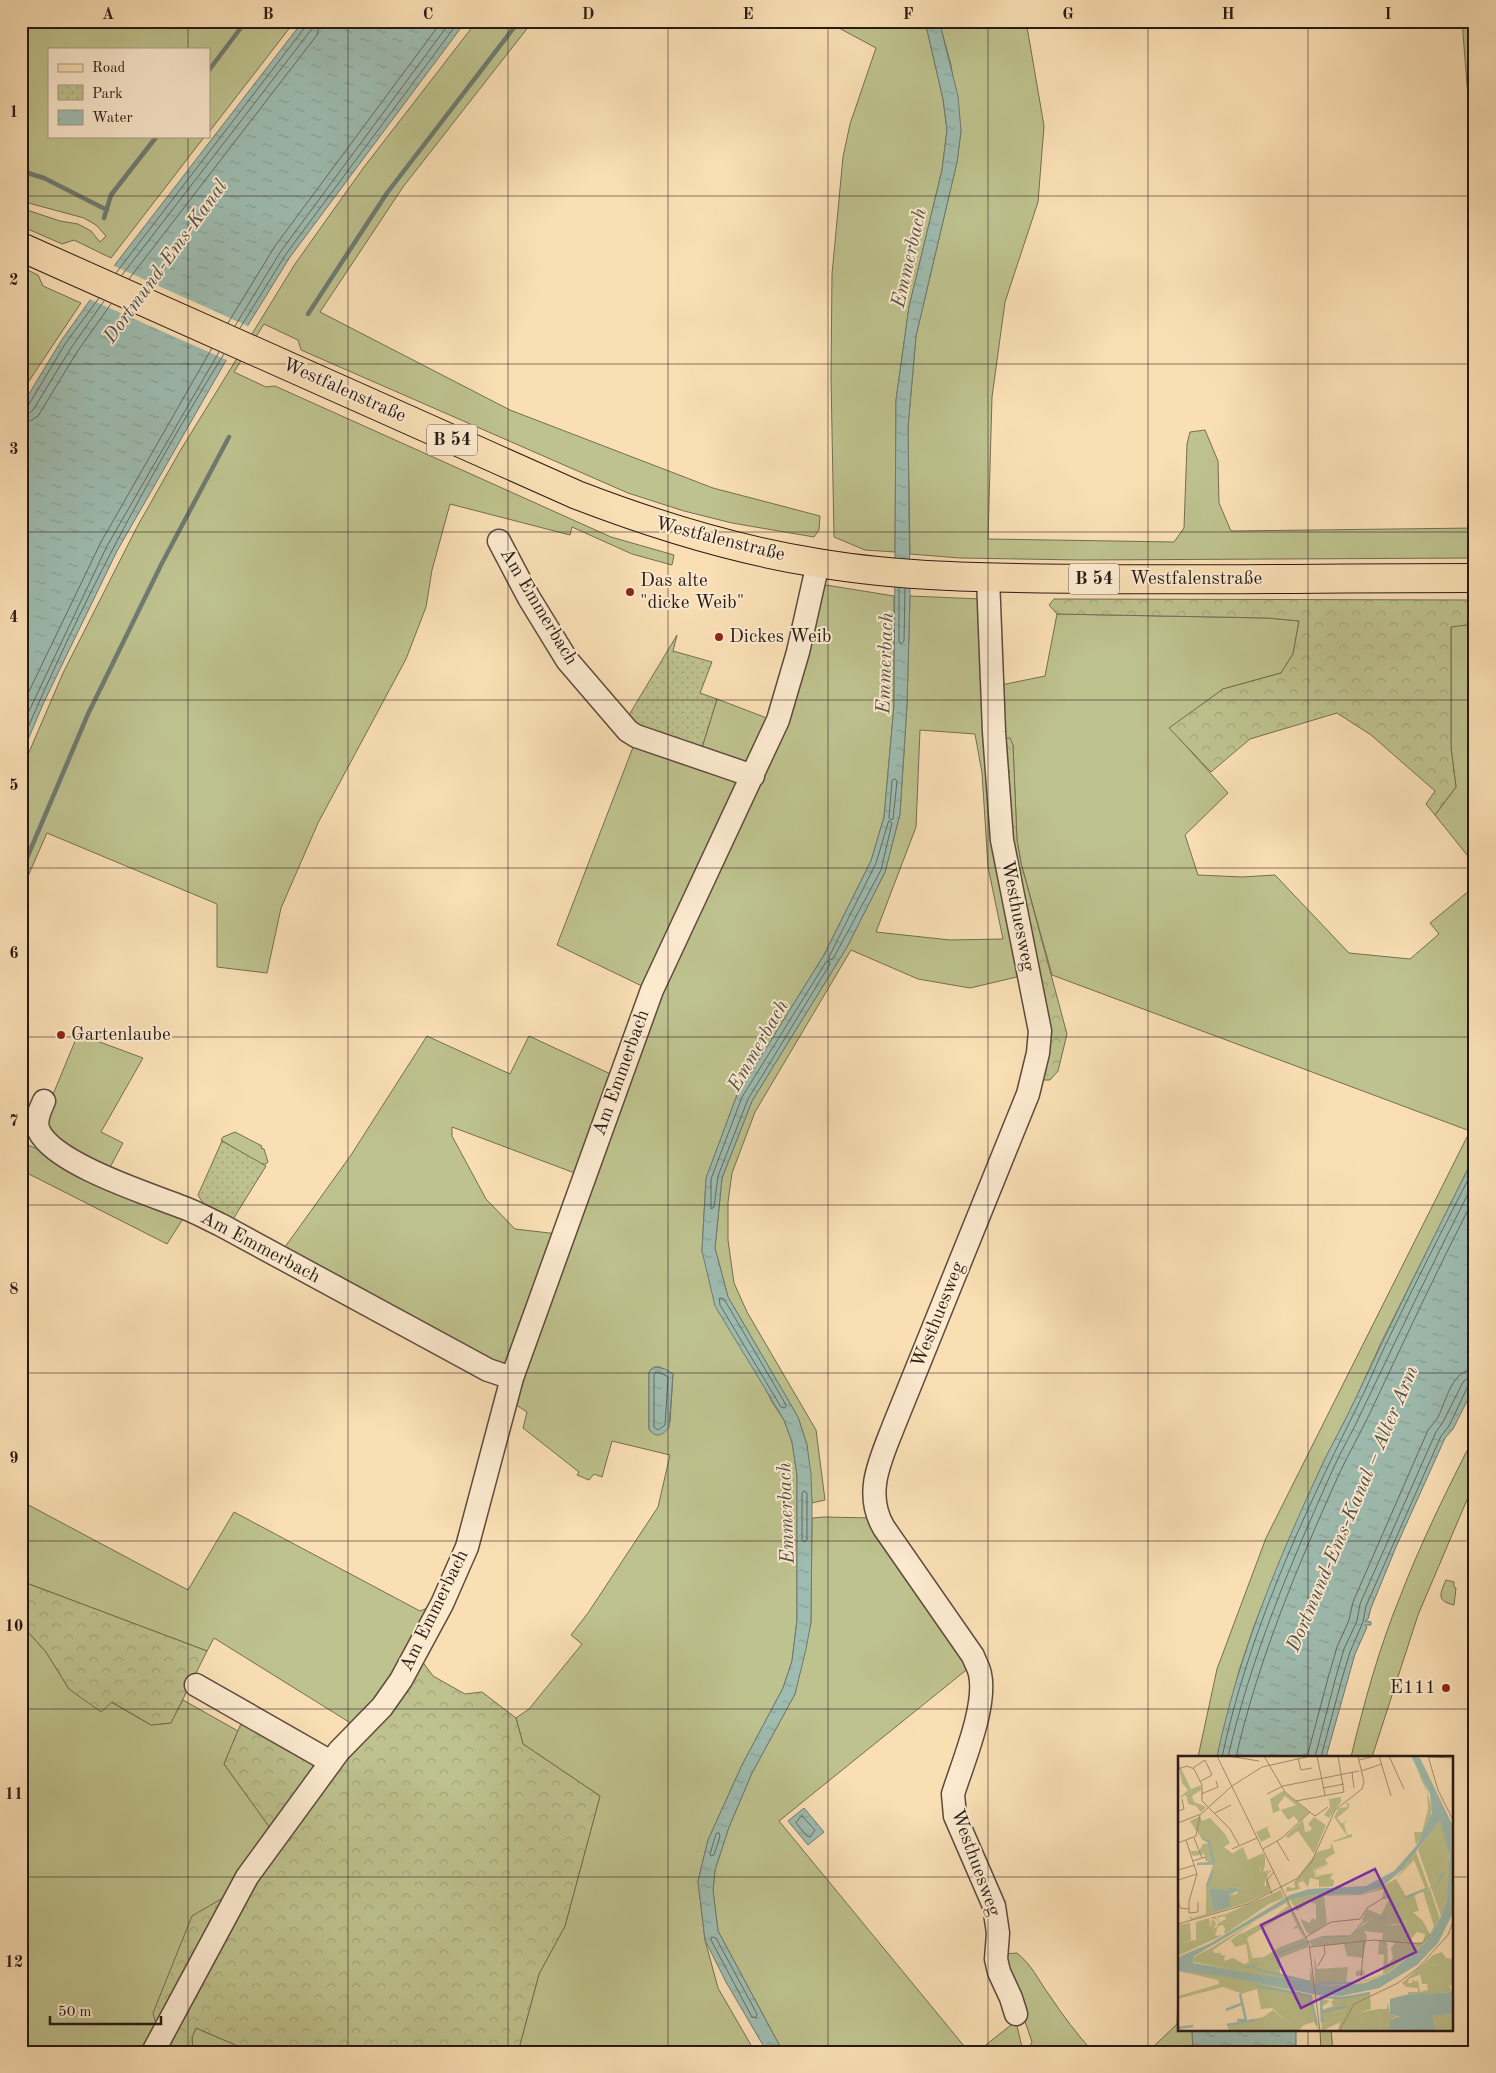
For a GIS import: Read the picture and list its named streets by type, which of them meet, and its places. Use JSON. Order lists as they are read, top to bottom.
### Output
{
  "streets": {
    "main road": ["Westfalenstraße", "B 54"],
    "street": ["Am Emmerbach", "Westhuesweg"]
  },
  "crossings": [
    ["Westfalenstraße", "Am Emmerbach"],
    ["Westfalenstraße", "Westhuesweg"]
  ],
  "water": ["Emmerbach", "Dortmund-Ems-Kanal", "Dortmund-Ems-Kanal – Alter Arm"],
  "places": [
    "Das alte \"dicke Weib\"",
    "Dickes Weib",
    "Gartenlaube",
    "E111"
  ],
  "legend": ["Road", "Park", "Water"],
  "scale_bar": "50 m",
  "grid": {
    "columns": [
      "A",
      "B",
      "C",
      "D",
      "E",
      "F",
      "G",
      "H",
      "I"
    ],
    "rows": [
      "1",
      "2",
      "3",
      "4",
      "5",
      "6",
      "7",
      "8",
      "9",
      "10",
      "11",
      "12"
    ]
  }
}
